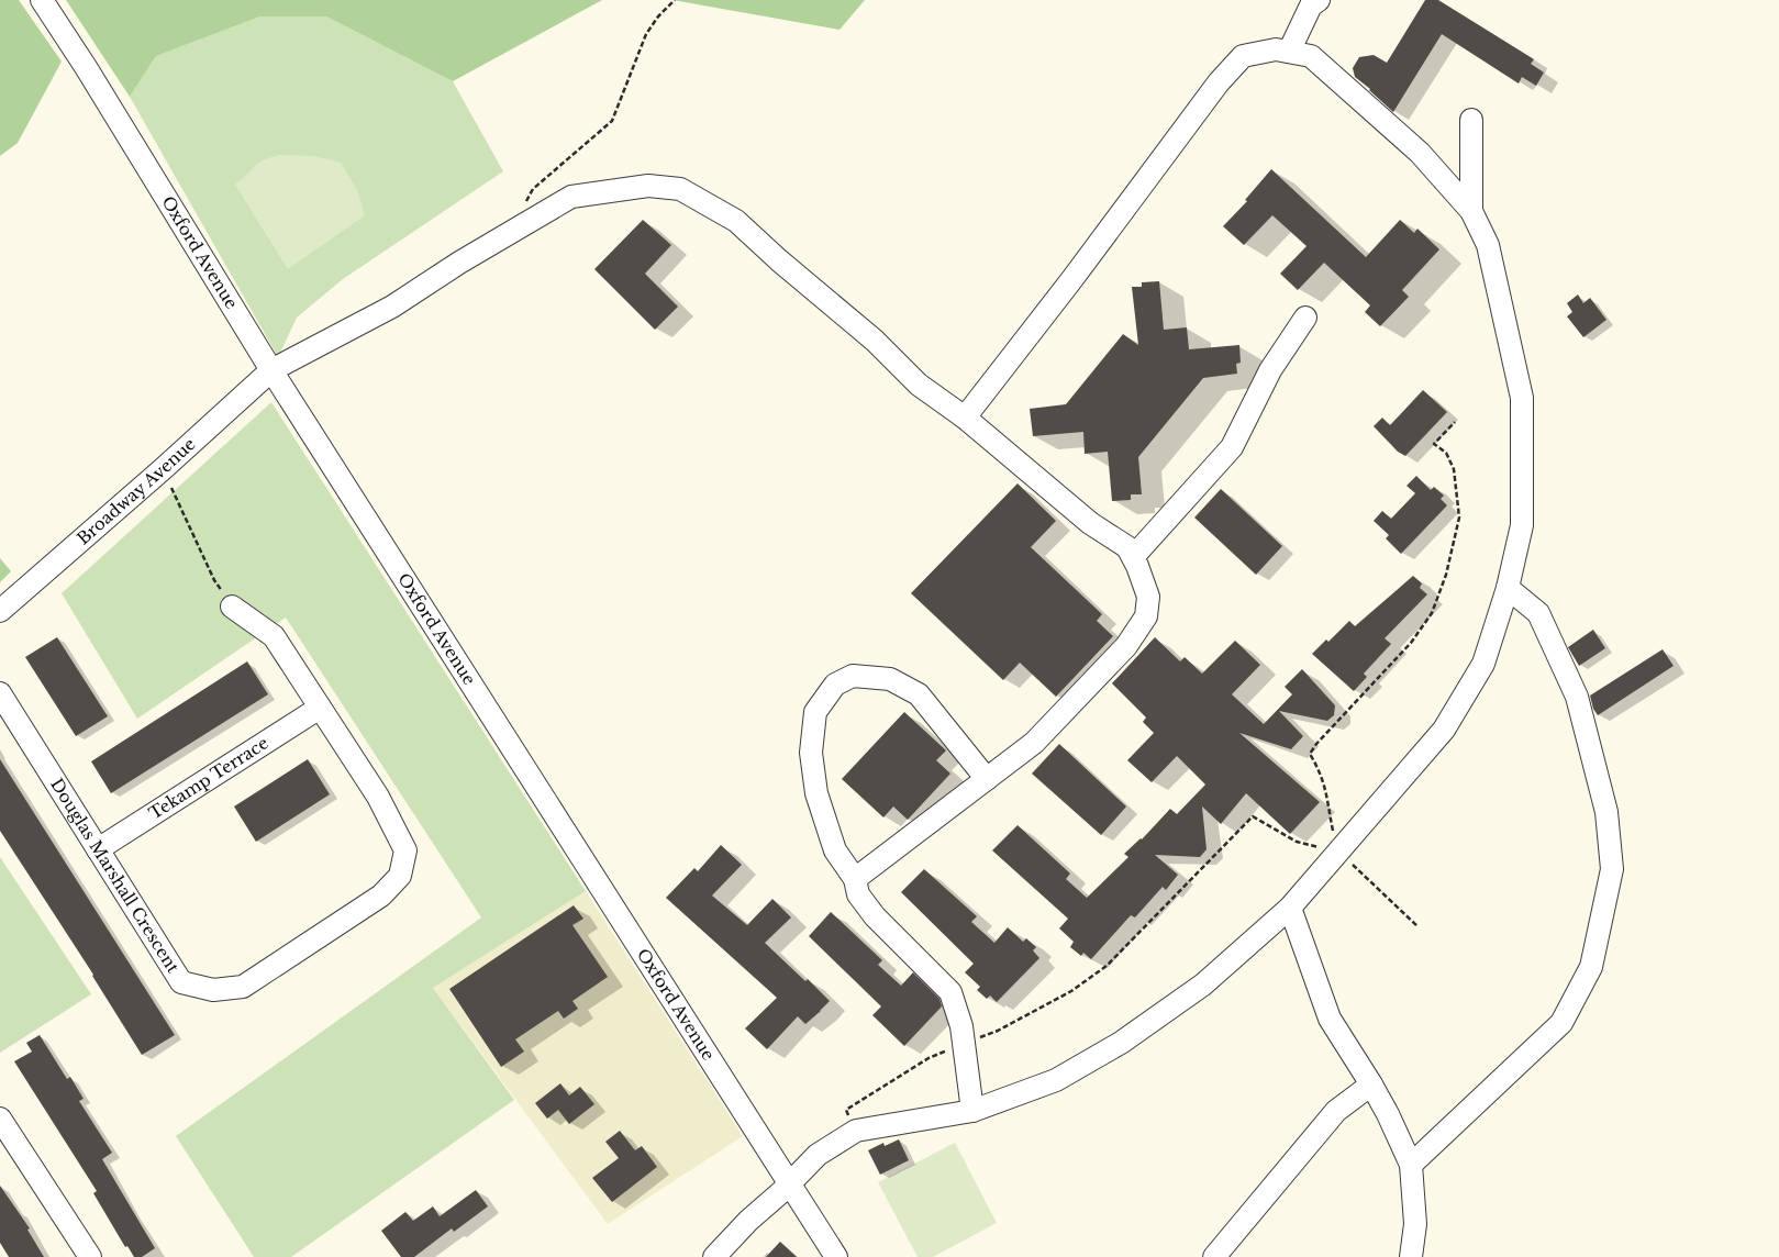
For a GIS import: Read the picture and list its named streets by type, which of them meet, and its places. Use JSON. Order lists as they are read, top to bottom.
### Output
{
  "streets": {
    "street": [
      "Oxford Avenue",
      "Broadway Avenue",
      "Tekamp Terrace",
      "Douglas Marshall Crescent"
    ]
  },
  "crossings": [
    ["Oxford Avenue", "Broadway Avenue"],
    ["Tekamp Terrace", "Douglas Marshall Crescent"]
  ]
}
